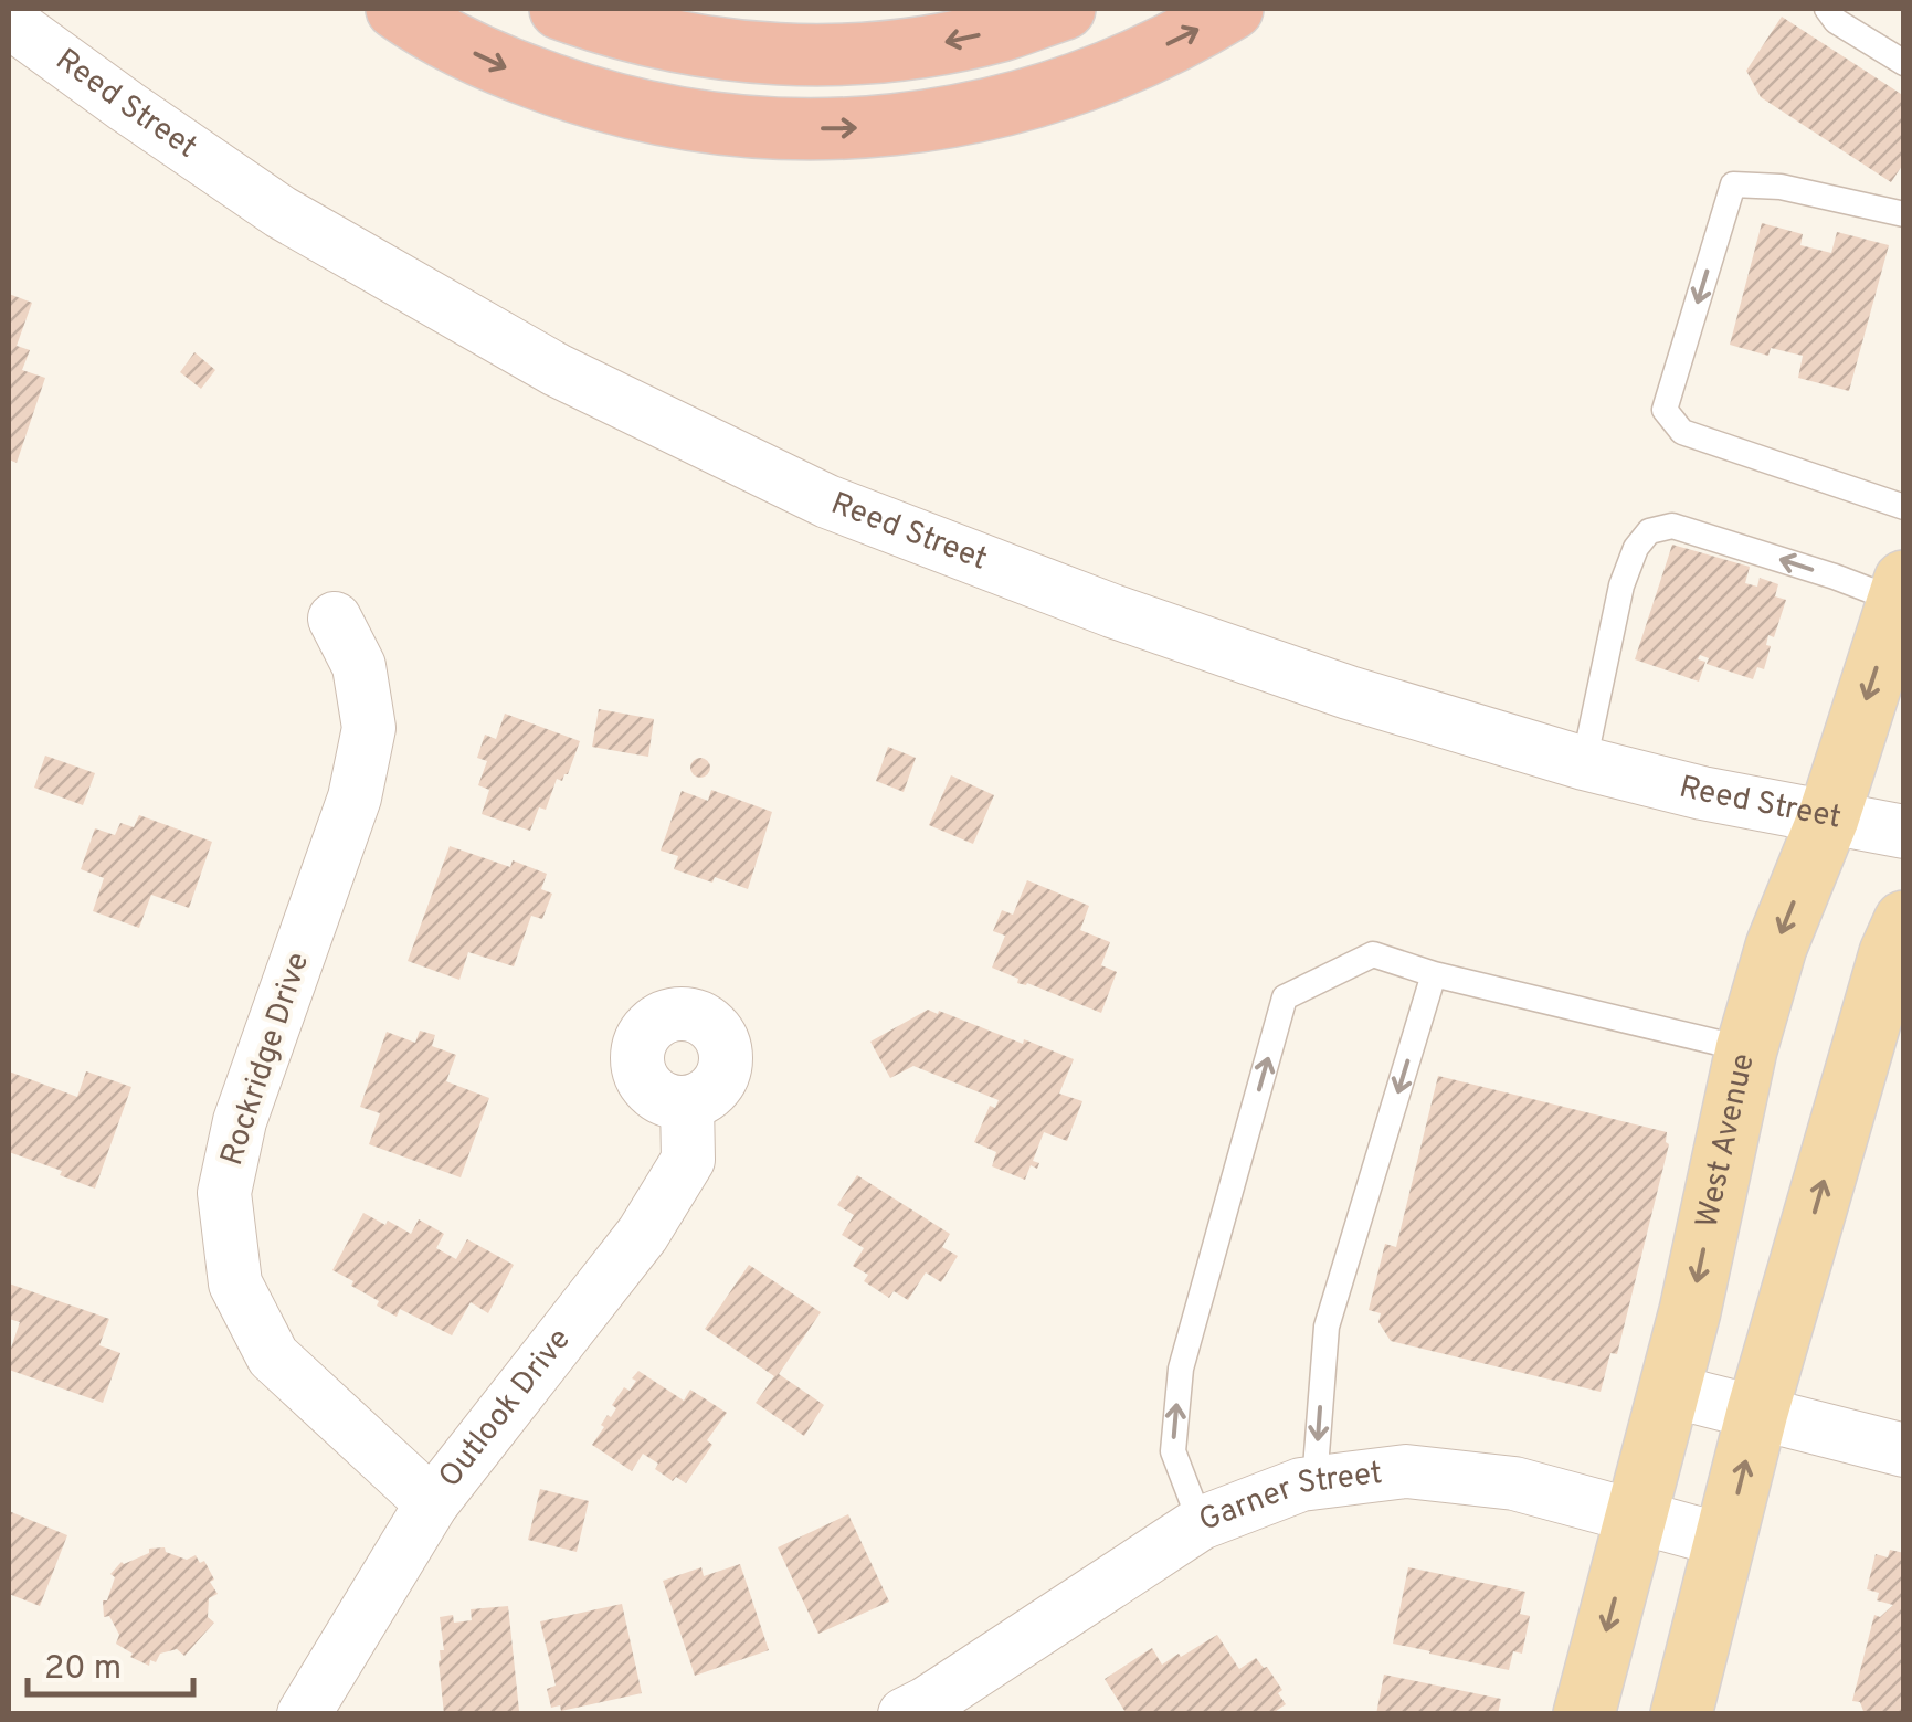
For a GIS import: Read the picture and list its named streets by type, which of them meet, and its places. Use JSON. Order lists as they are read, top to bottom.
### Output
{
  "streets": {
    "main road": ["West Avenue"],
    "street": [
      "Reed Street",
      "Rockridge Drive",
      "Outlook Drive",
      "Garner Street"
    ]
  },
  "crossings": [
    ["Reed Street", "West Avenue"],
    ["Rockridge Drive", "Outlook Drive"],
    ["West Avenue", "Garner Street"]
  ],
  "scale_bar": "20 m"
}
